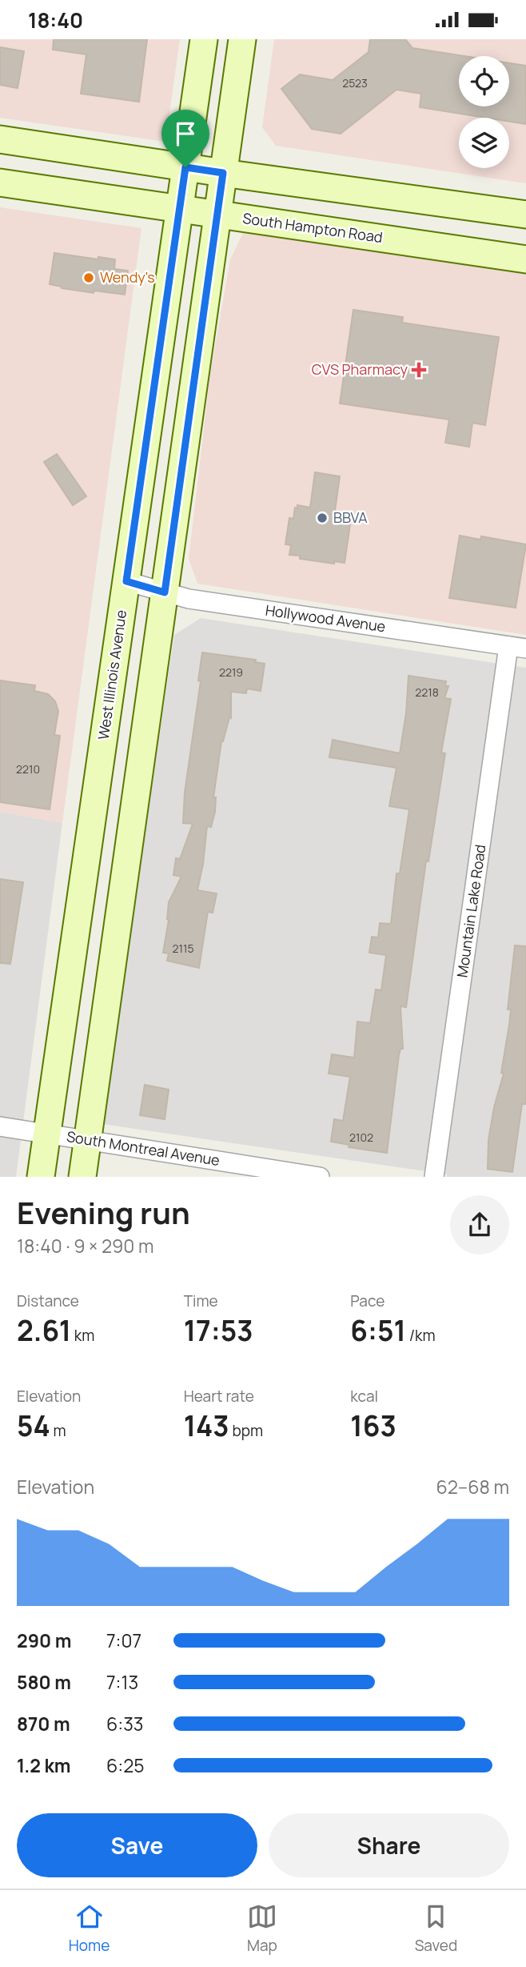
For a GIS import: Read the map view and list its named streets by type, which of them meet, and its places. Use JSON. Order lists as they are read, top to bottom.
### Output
{
  "streets": {
    "main road": ["South Hampton Road", "West Illinois Avenue"],
    "street": ["Hollywood Avenue", "Mountain Lake Road", "South Montreal Avenue"]
  },
  "crossings": [
    ["South Hampton Road", "West Illinois Avenue"],
    ["Hollywood Avenue", "West Illinois Avenue"],
    ["Hollywood Avenue", "Mountain Lake Road"],
    ["West Illinois Avenue", "South Montreal Avenue"]
  ],
  "places": {
    "other": ["Wendy's", "BBVA"],
    "health": ["CVS Pharmacy"]
  },
  "house_numbers": [
    "2523",
    "2219",
    "2218",
    "2210",
    "2115",
    "2102"
  ],
  "page": {
    "status": "18:40",
    "heading": ["Evening run", "18:40 · 9 × 290 m"],
    "stats": [
      ["Distance", "2.61 km"],
      ["Time", "17:53"],
      ["Pace", "6:51 /km"],
      ["Elevation", "54 m"],
      ["Heart rate", "143 bpm"],
      ["kcal", "163"]
    ],
    "chart": ["Elevation", "62–68 m"],
    "list": [
      {
        "name": "290 m",
        "note": "7:07"
      },
      {
        "name": "580 m",
        "note": "7:13"
      },
      {
        "name": "870 m",
        "note": "6:33"
      },
      {
        "name": "1.2 km",
        "note": "6:25"
      }
    ],
    "buttons": ["Save", "Share"],
    "tabs": ["Home", "Map", "Saved"]
  }
}
